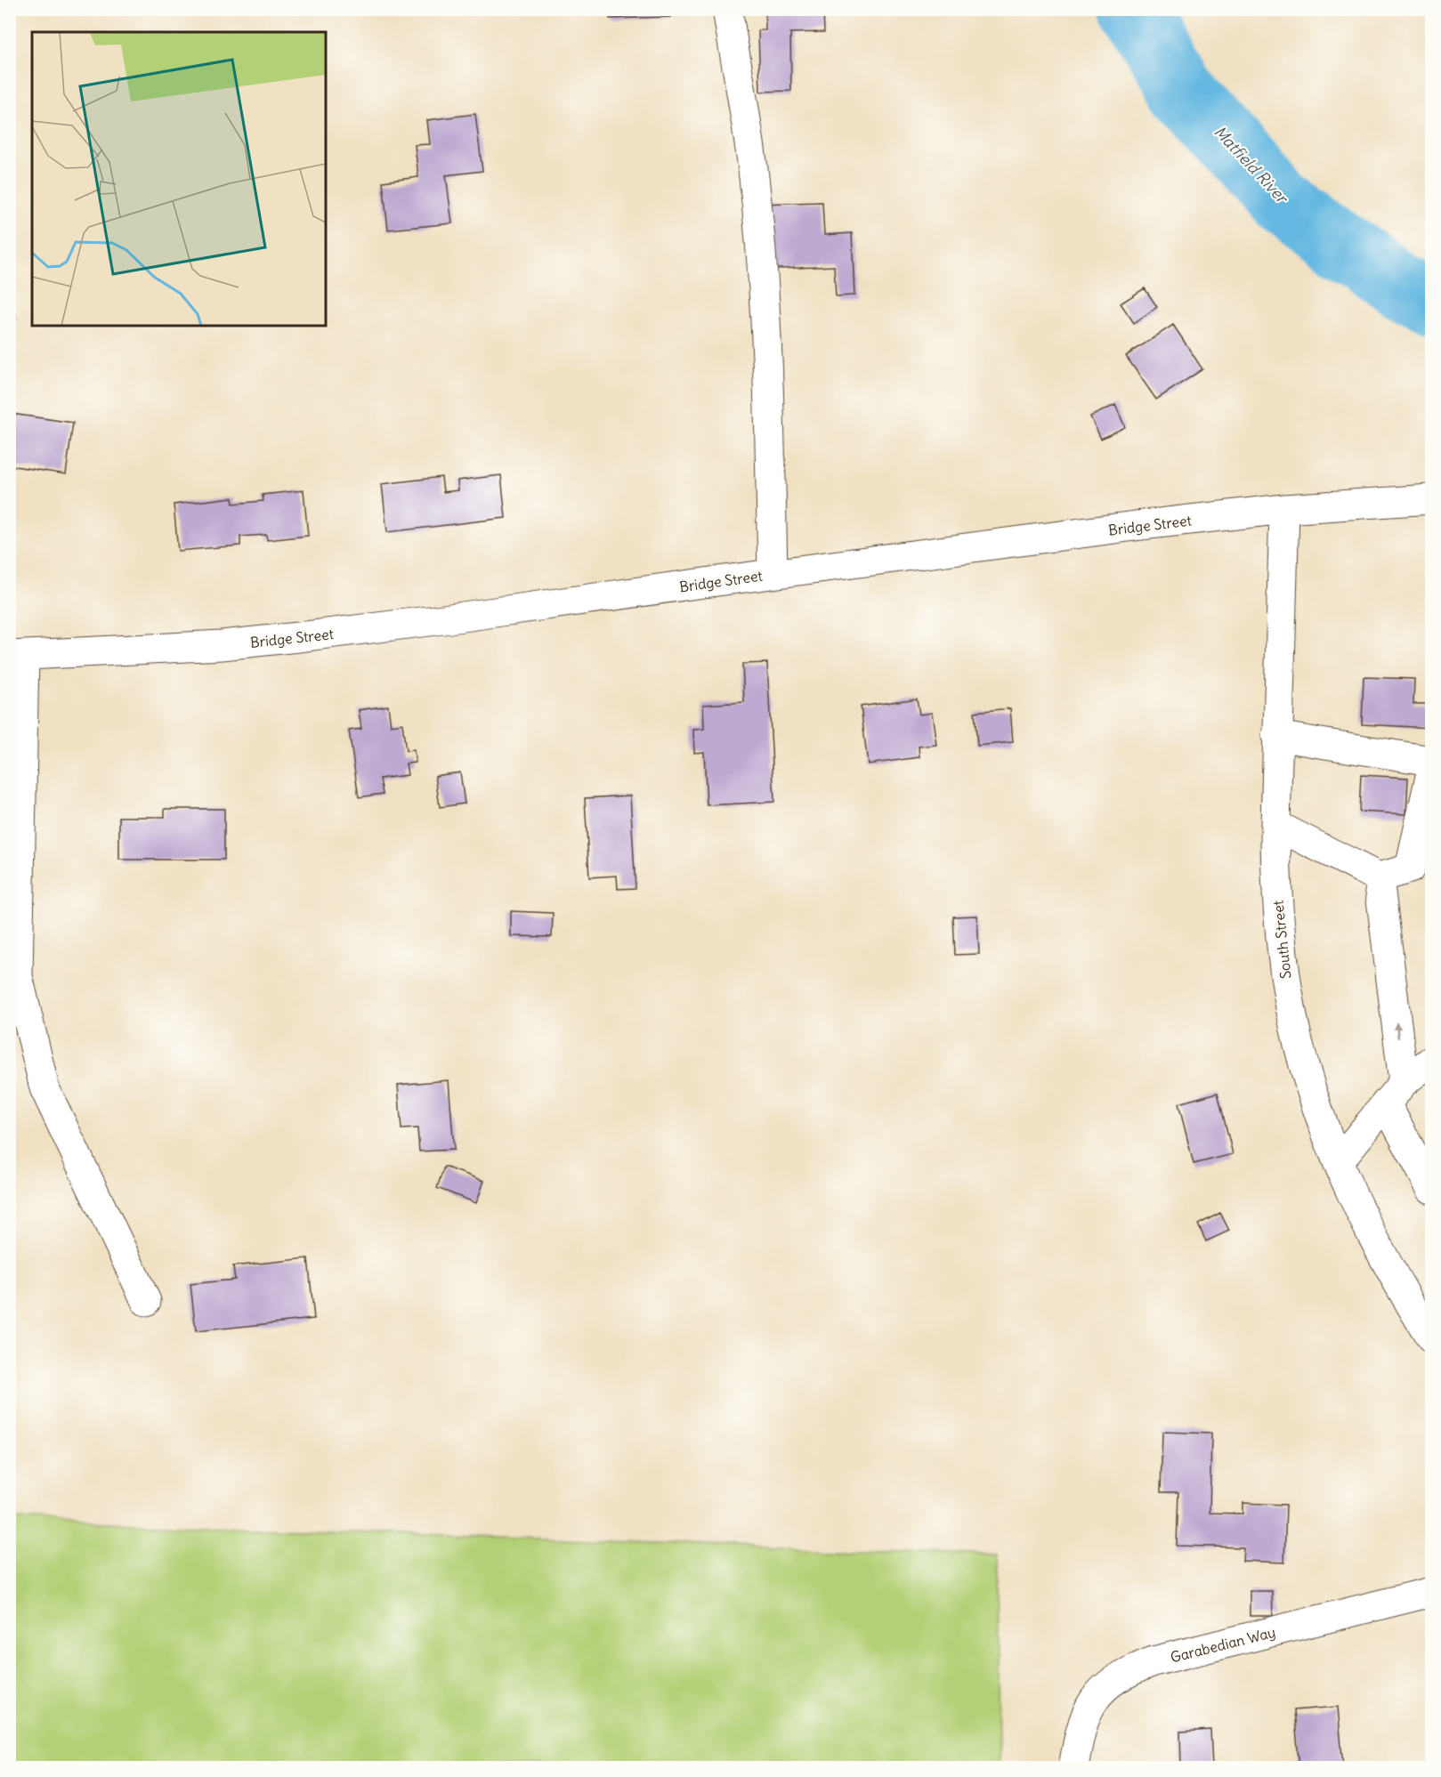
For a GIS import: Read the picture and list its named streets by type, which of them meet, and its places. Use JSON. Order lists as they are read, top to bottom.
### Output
{
  "streets": {
    "street": ["Bridge Street", "South Street", "Garabedian Way"]
  },
  "crossings": [
    ["Bridge Street", "South Street"]
  ],
  "water": ["Matfield River"]
}
